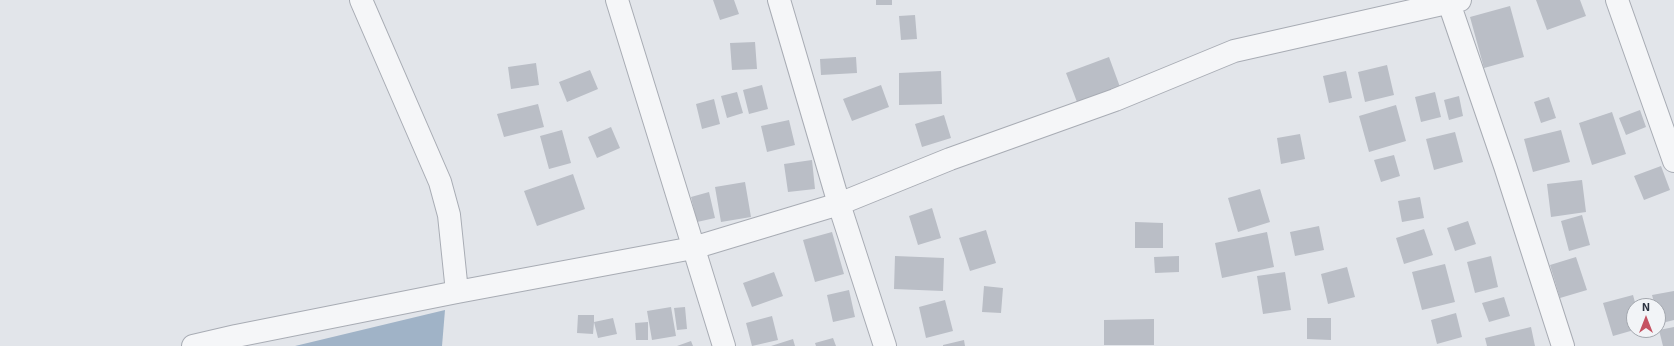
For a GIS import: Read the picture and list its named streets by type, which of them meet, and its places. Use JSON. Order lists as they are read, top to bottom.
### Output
{
  "north": "top"
}
